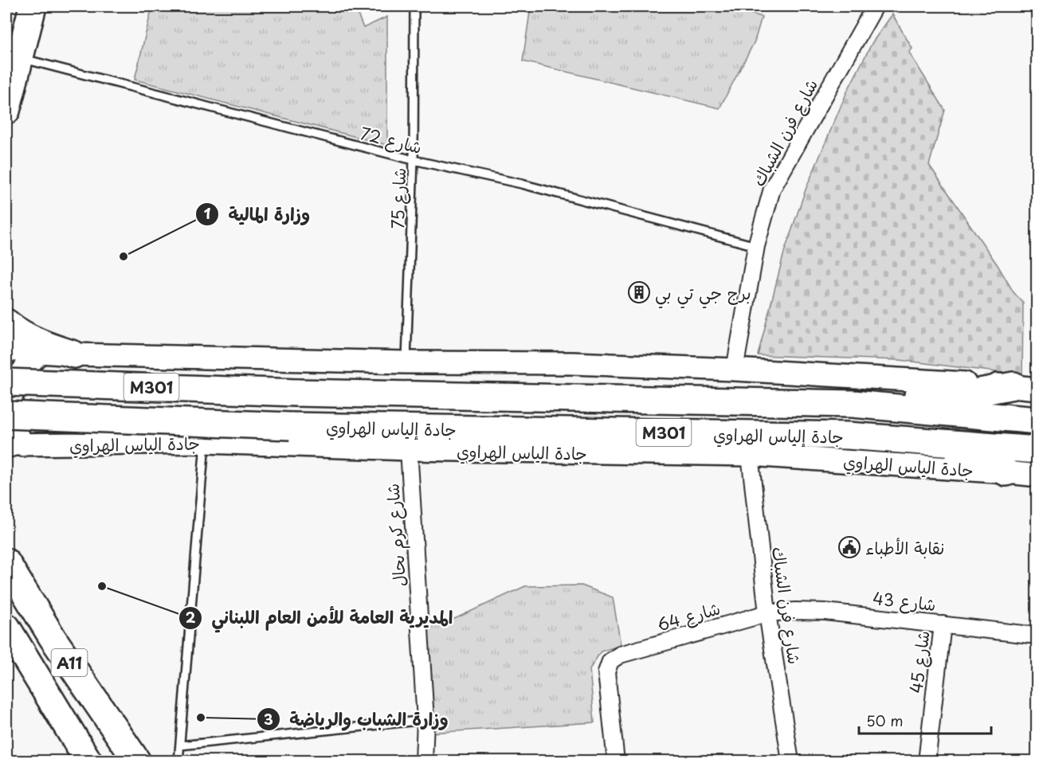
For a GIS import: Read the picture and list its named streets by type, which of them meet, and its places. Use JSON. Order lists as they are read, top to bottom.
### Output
{
  "streets": {
    "highway": [
      "M301",
      "جادة إلياس الهراوي",
      "جادة الياس الهراوي",
      "A11"
    ],
    "street": [
      "شارع فرن الشباك",
      "شارع كرم ىحال",
      "شارع 43",
      "شارع 64",
      "شارع 45"
    ],
    "lane": ["شارع 72", "شارع 75"]
  },
  "crossings": [
    ["شارع فرن الشباك", "شارع 72"],
    ["شارع فرن الشباك", "جادة الياس الهراوي"],
    ["شارع فرن الشباك", "شارع 43"],
    ["شارع فرن الشباك", "شارع 64"],
    ["شارع 72", "شارع 75"],
    ["جادة إلياس الهراوي", "جادة الياس الهراوي"],
    ["جادة الياس الهراوي", "شارع كرم ىحال"],
    ["شارع 43", "شارع 64"],
    ["شارع 43", "شارع 45"]
  ],
  "places": {
    "other": ["وزارة المالية", "المديرية العامة للأمن العام اللبناني", "وزارة الشباب والرياضة"],
    "building": ["برج جي تي بي"],
    "public building": ["نقابة الأطباء"]
  },
  "scale_bar": "50 m"
}
